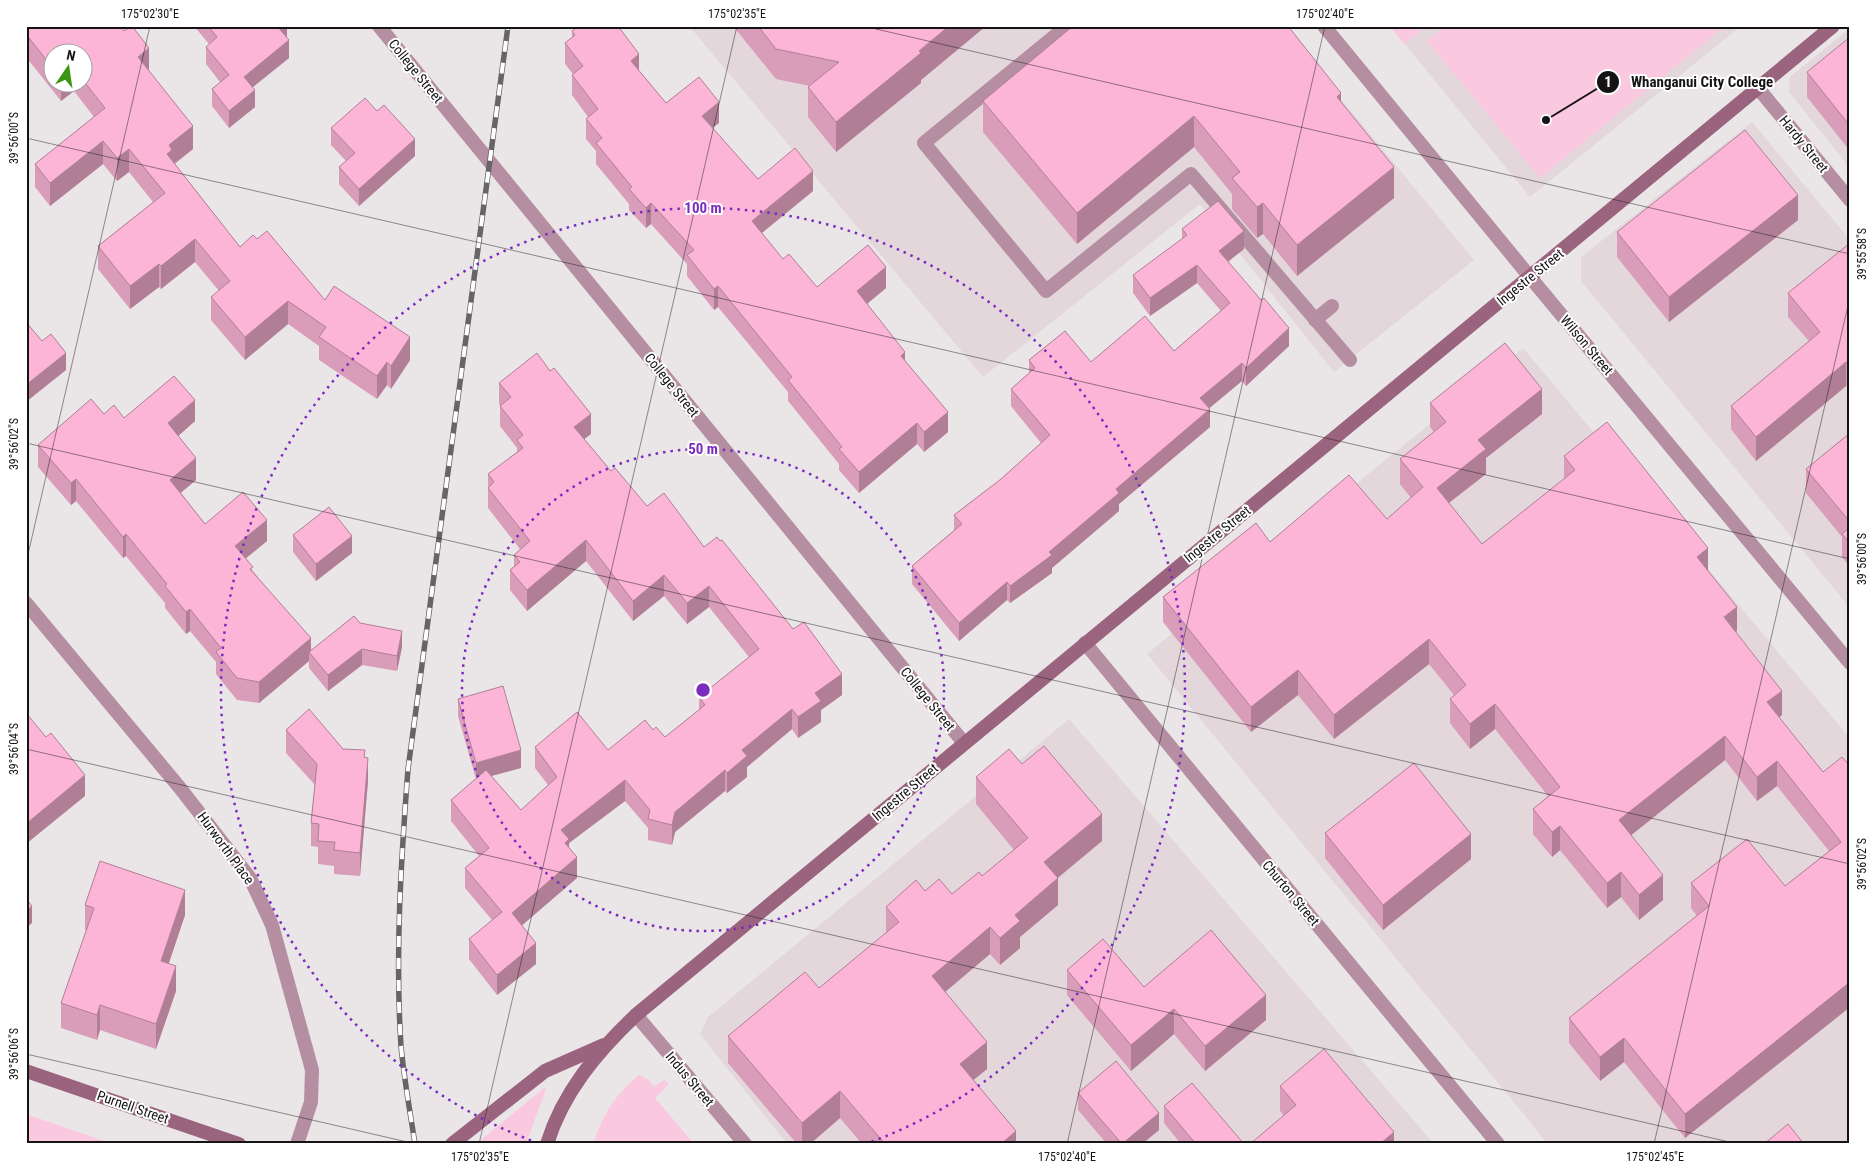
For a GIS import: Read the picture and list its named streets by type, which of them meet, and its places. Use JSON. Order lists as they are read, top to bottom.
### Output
{
  "streets": {
    "main road": ["Ingestre Street", "Purnell Street"],
    "street": [
      "College Street",
      "Hardy Street",
      "Wilson Street",
      "Hurworth Place",
      "Churton Street",
      "Indus Street"
    ]
  },
  "crossings": [
    ["College Street", "Ingestre Street"],
    ["Hardy Street", "Ingestre Street"],
    ["Ingestre Street", "Wilson Street"],
    ["Ingestre Street", "Churton Street"],
    ["Ingestre Street", "Indus Street"]
  ],
  "places": ["Whanganui City College"],
  "north": "top",
  "coordinates": [
    "175°02'30\"E",
    "175°02'35\"E",
    "175°02'40\"E",
    "39°56'00\"S",
    "39°55'58\"S",
    "39°56'02\"S",
    "39°56'04\"S",
    "39°56'06\"S",
    "175°02'45\"E"
  ],
  "rings": ["100 m", "50 m"]
}
